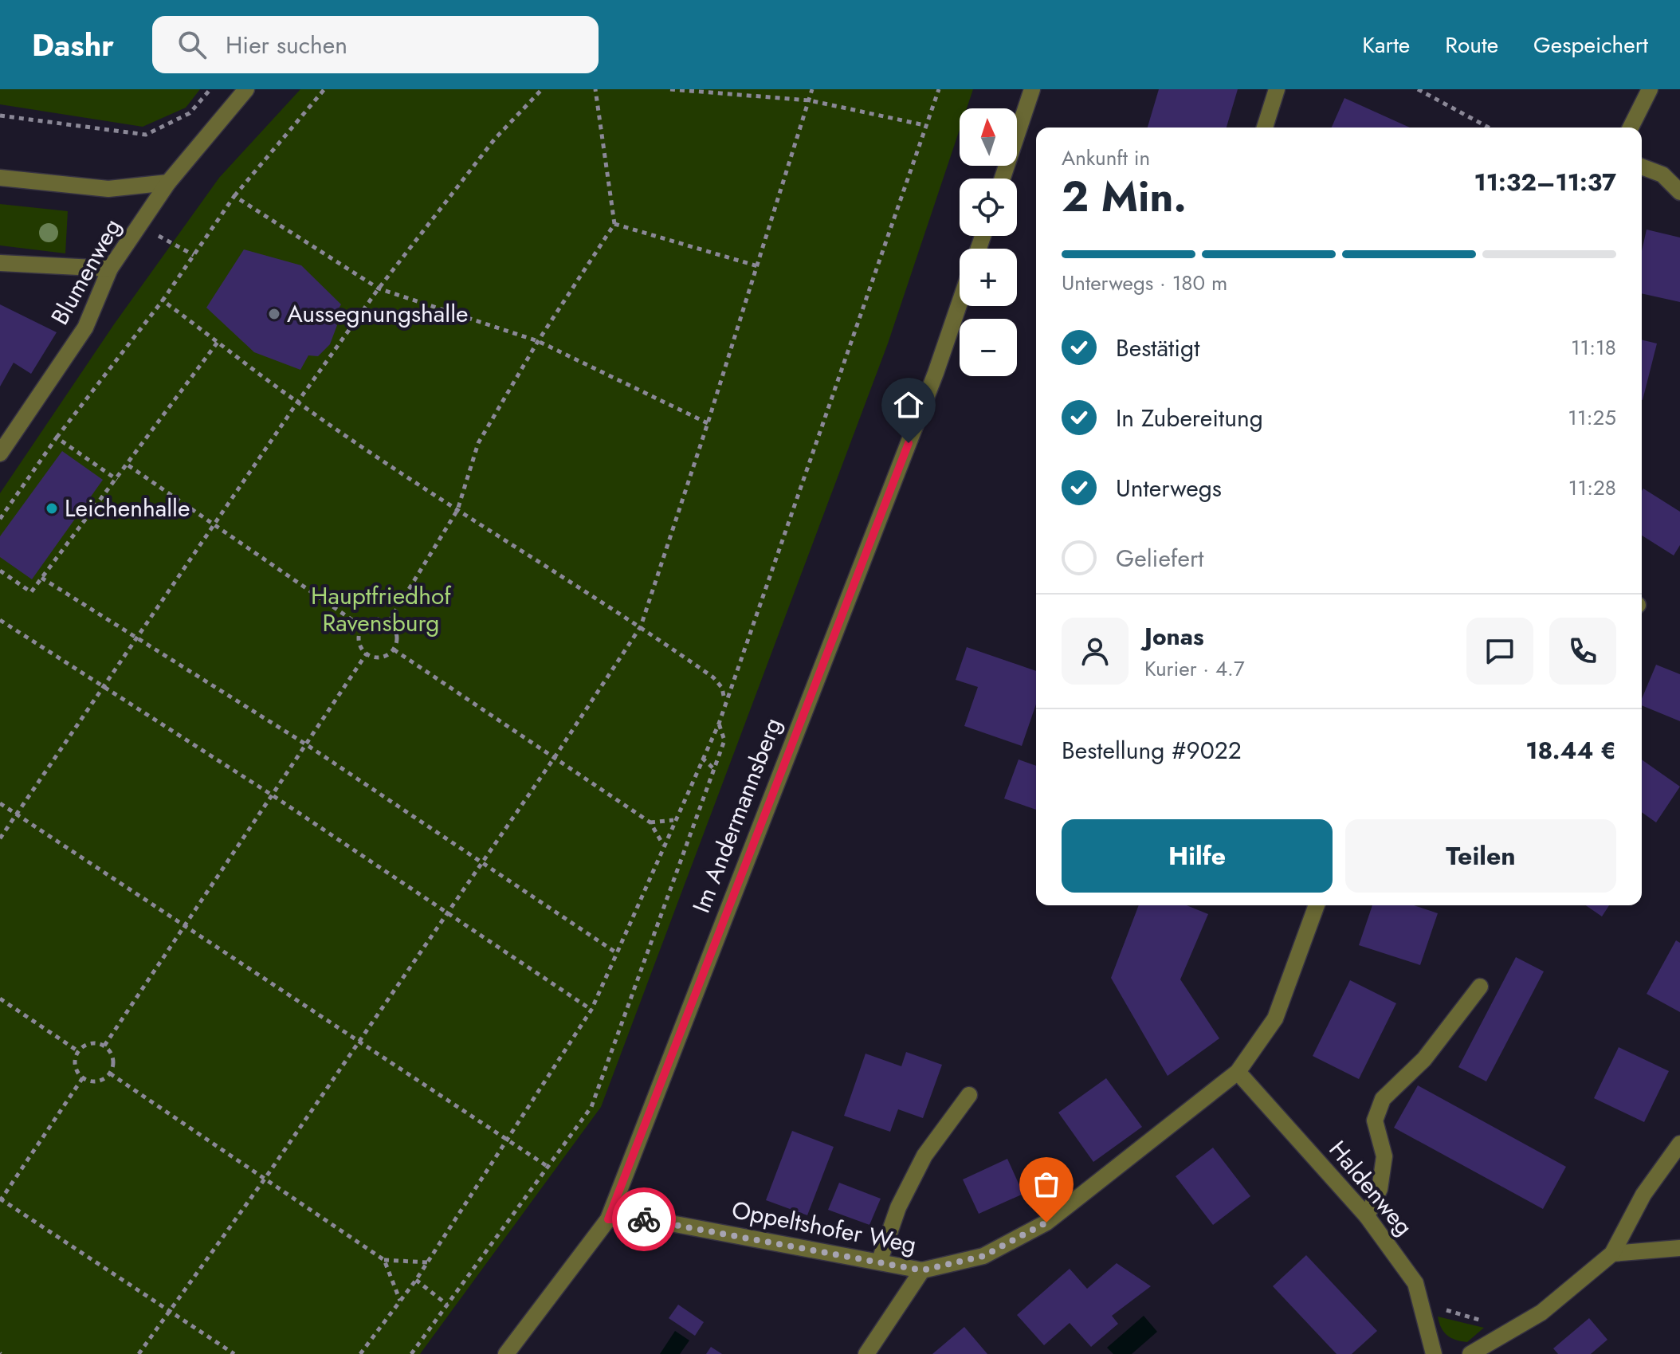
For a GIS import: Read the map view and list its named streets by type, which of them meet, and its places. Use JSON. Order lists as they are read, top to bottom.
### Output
{
  "streets": {
    "street": [
      "Blumenweg",
      "Im Andermannsberg",
      "Haldenweg",
      "Oppeltshofer Weg"
    ]
  },
  "crossings": [
    ["Im Andermannsberg", "Oppeltshofer Weg"],
    ["Haldenweg", "Oppeltshofer Weg"]
  ],
  "parks": ["Hauptfriedhof Ravensburg"],
  "places": ["Aussegnungshalle", "Leichenhalle"],
  "north": "top",
  "page": {
    "header": "Dashr",
    "search": "Hier suchen",
    "nav": ["Karte", "Route", "Gespeichert"],
    "map_buttons": ["+", "−"],
    "heading": ["2 Min.", "Ankunft in", "11:32–11:37"],
    "panel": [
      "Jonas",
      "Kurier · 4.7",
      "Bestellung #9022",
      "18.44 €"
    ],
    "bar": "Unterwegs · 180 m",
    "list": [
      ["Bestätigt", "11:18"],
      ["In Zubereitung", "11:25"],
      ["Unterwegs", "11:28"],
      "Geliefert"
    ],
    "buttons": ["Hilfe", "Teilen"]
  }
}
